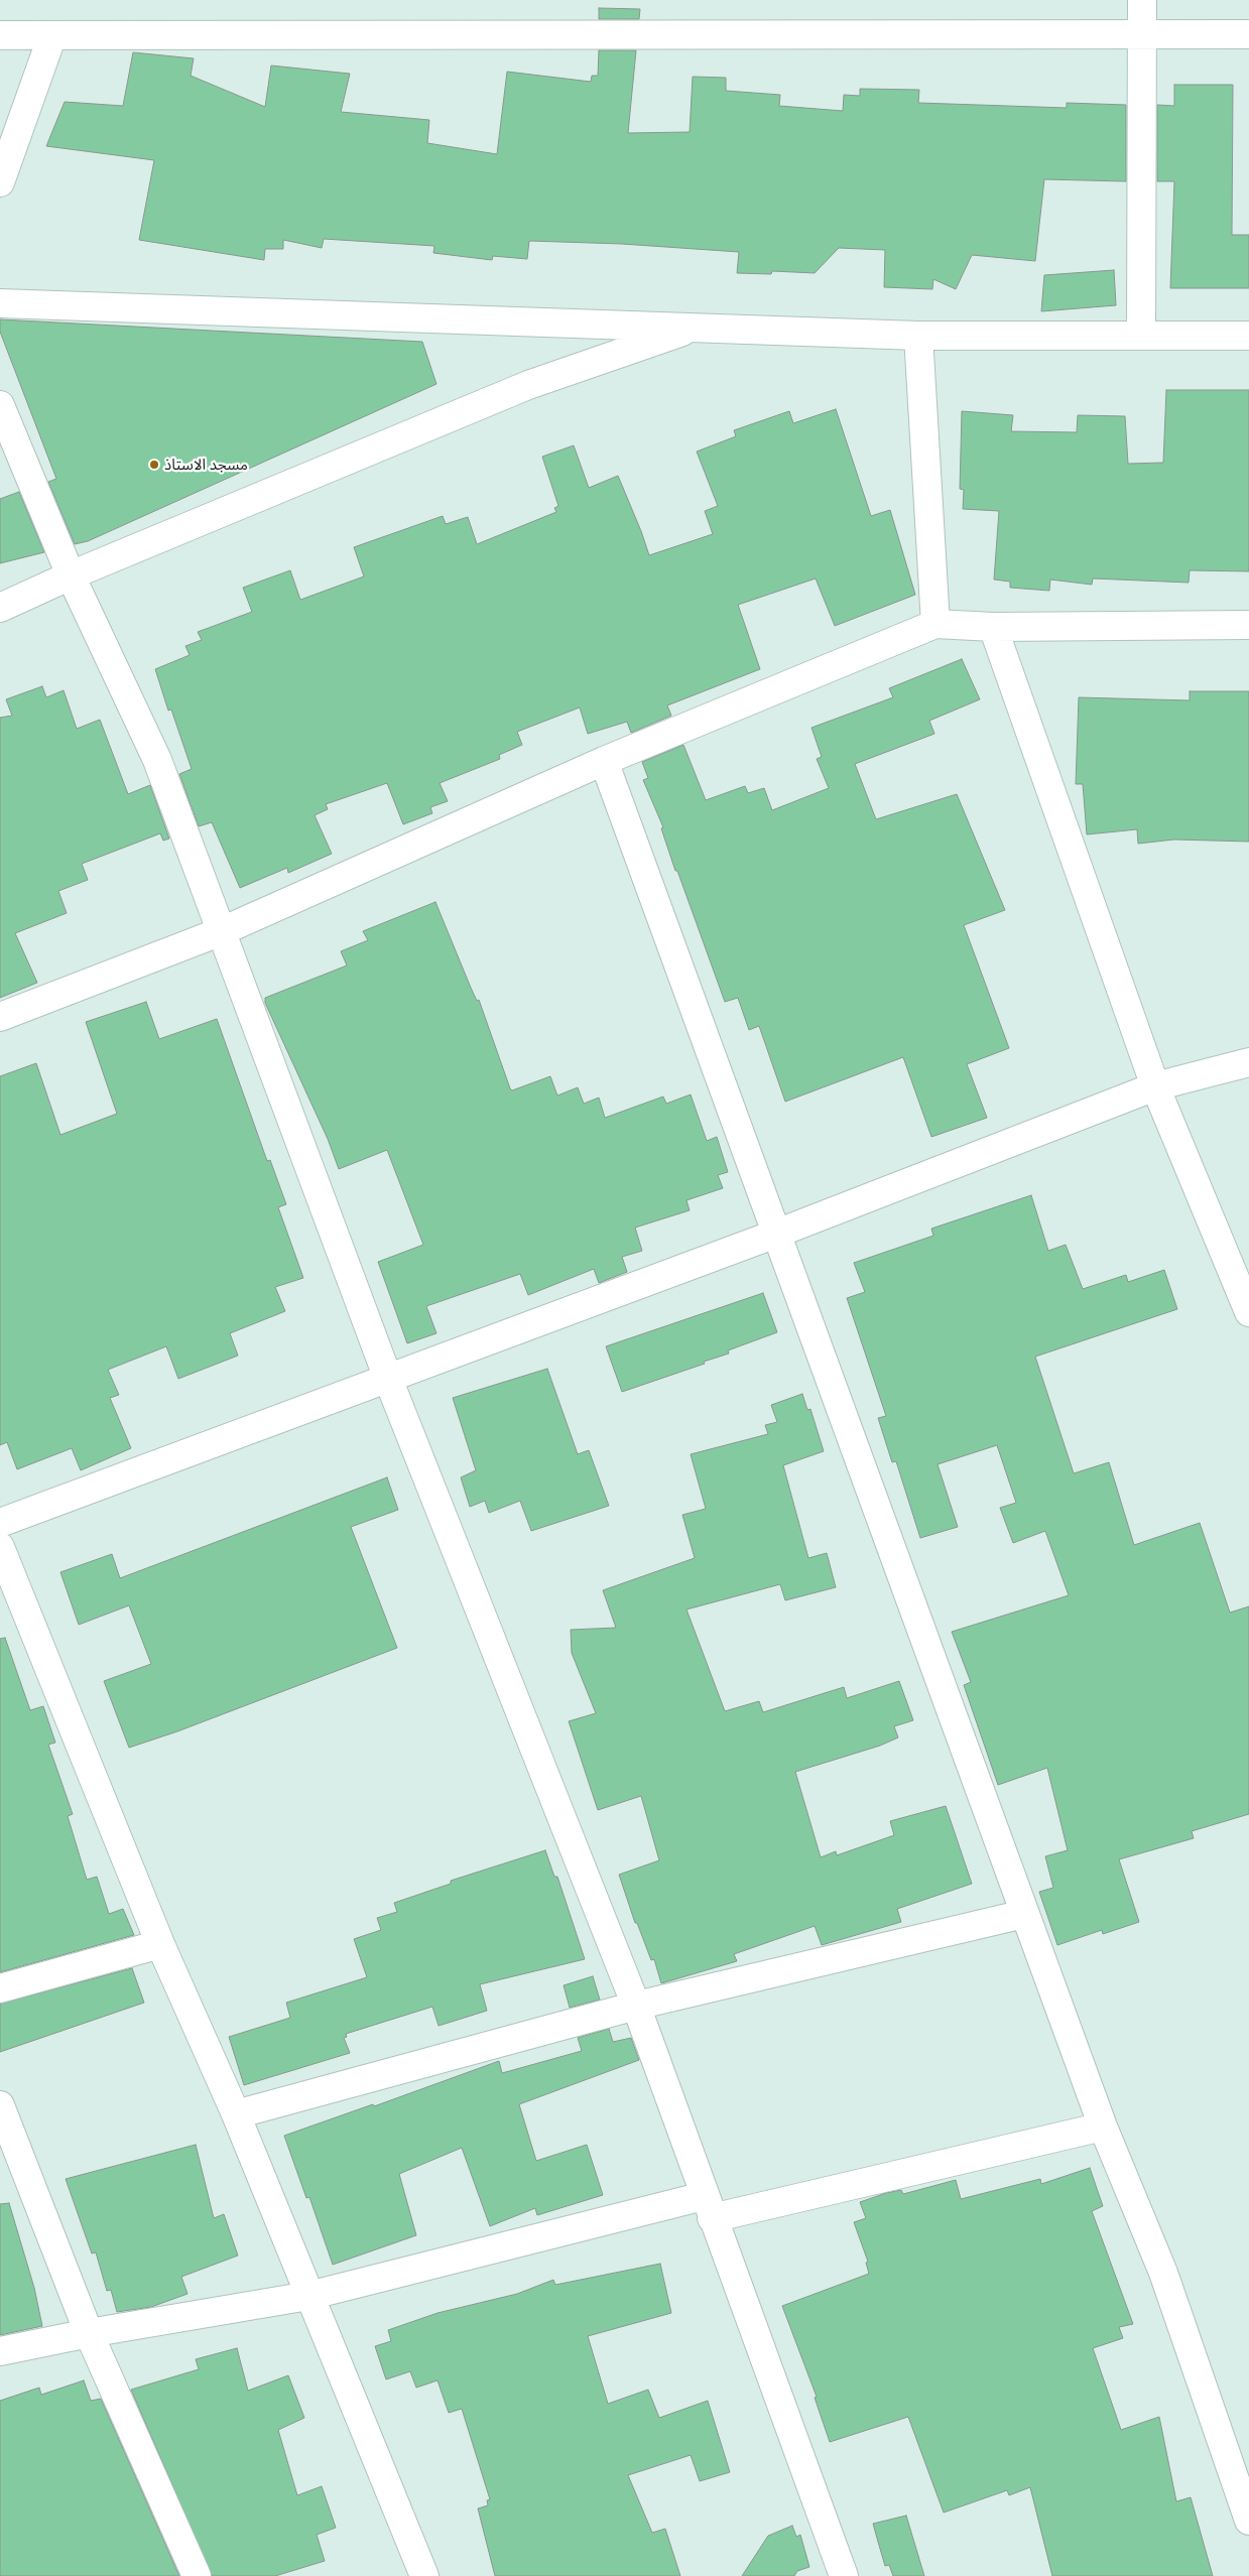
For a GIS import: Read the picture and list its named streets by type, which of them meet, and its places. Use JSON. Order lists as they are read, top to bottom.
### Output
{
  "places": ["مسجد الاستاذ"]
}
